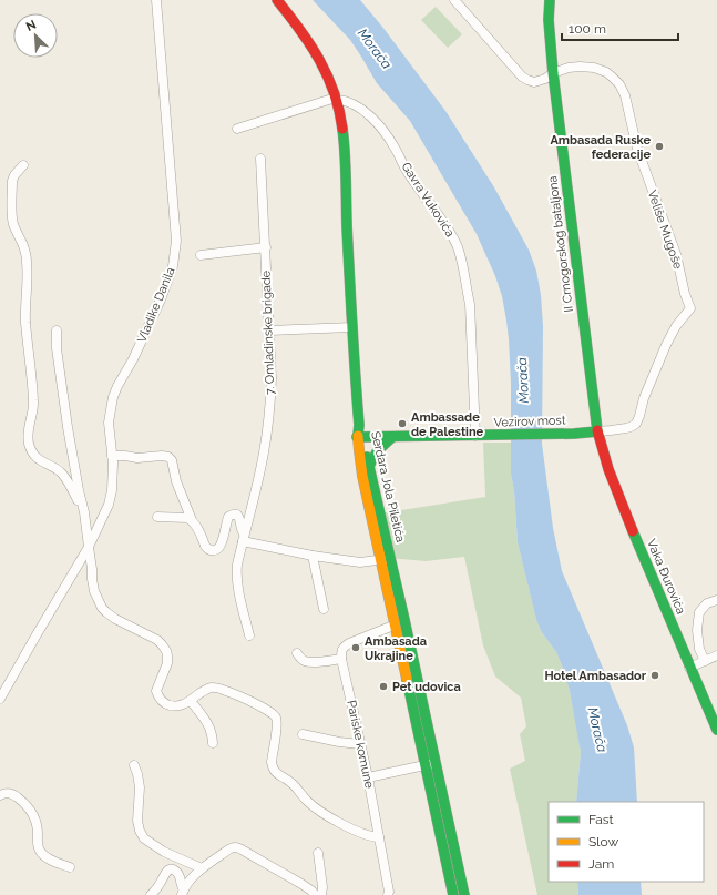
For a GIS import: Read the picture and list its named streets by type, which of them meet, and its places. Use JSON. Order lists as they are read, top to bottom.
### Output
{
  "streets": {
    "main road": [
      "II Crnogorskog bataljona",
      "Vezirov most",
      "Serdara Jola Piletića",
      "Vaka Đurovića"
    ],
    "street": [
      "Gavra Vukovića",
      "Veliše Mugoše",
      "Vladike Danila",
      "7. Omladinske brigade",
      "Pariske komune"
    ]
  },
  "crossings": [
    ["Gavra Vukovića", "Vezirov most"],
    ["Gavra Vukovića", "Serdara Jola Piletića"],
    ["Veliše Mugoše", "II Crnogorskog bataljona"],
    ["Veliše Mugoše", "Vezirov most"],
    ["Veliše Mugoše", "Vaka Đurovića"],
    ["II Crnogorskog bataljona", "Vezirov most"],
    ["II Crnogorskog bataljona", "Vaka Đurovića"],
    ["Vezirov most", "Serdara Jola Piletića"],
    ["Vezirov most", "Vaka Đurovića"]
  ],
  "water": ["Morača"],
  "places": [
    "Ambasada Ruske federacije",
    "Ambassade de Palestine",
    "Ambasada Ukrajine",
    "Hotel Ambasador",
    "Pet udovica"
  ],
  "legend": ["Fast", "Slow", "Jam"],
  "scale_bar": "100 m",
  "north": "top left"
}
